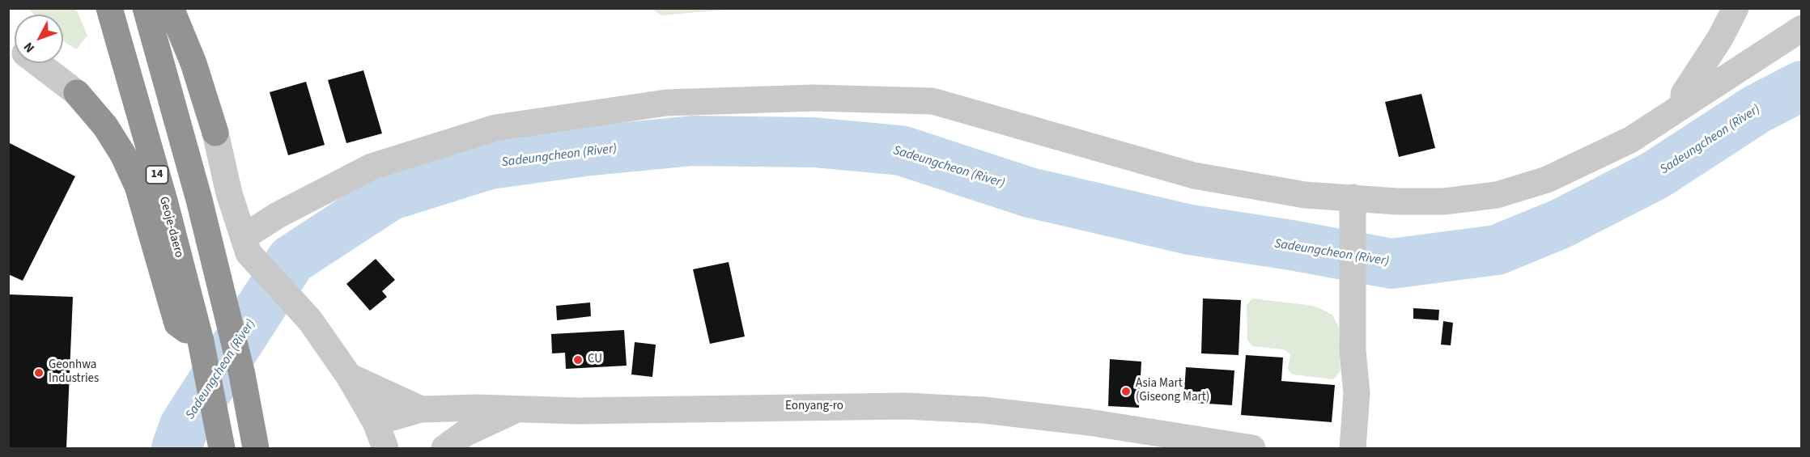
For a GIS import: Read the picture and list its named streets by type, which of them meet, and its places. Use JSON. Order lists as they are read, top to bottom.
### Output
{
  "streets": {
    "highway": ["14", "Geoje-daero"],
    "street": ["Eonyang-ro"]
  },
  "water": ["Sadeungcheon (River)"],
  "places": ["CU", "Geonhwa Industries", "Asia Mart (Giseong Mart)"],
  "north": "bottom left"
}
